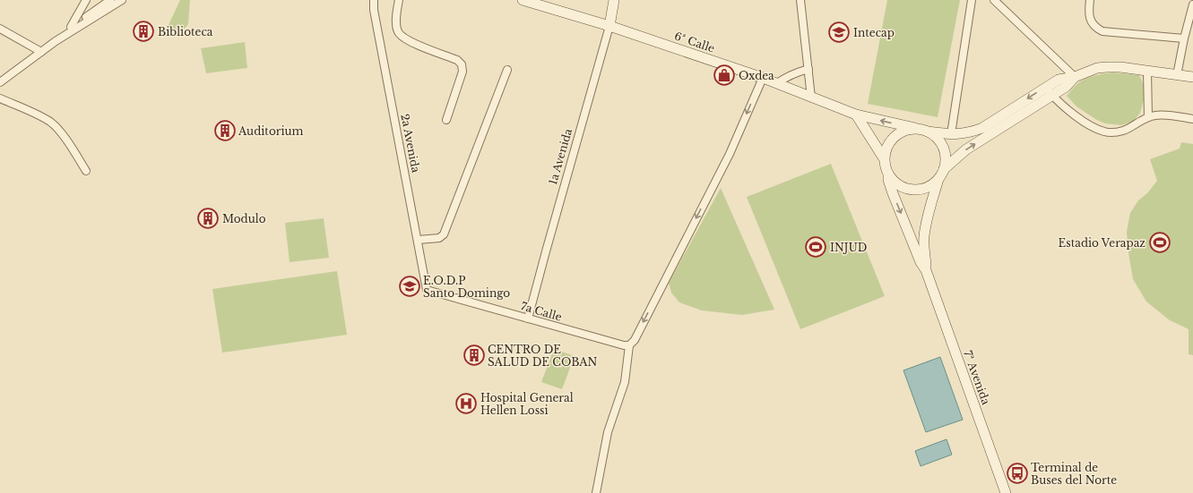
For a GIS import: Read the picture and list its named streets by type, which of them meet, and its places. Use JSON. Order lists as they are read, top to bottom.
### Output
{
  "streets": {
    "main road": ["6ª Calle", "1a Avenida", "7ª Avenida"],
    "street": ["2a Avenida", "7a Calle"]
  },
  "crossings": [
    ["6ª Calle", "1a Avenida"],
    ["6ª Calle", "7ª Avenida"],
    ["2a Avenida", "7a Calle"],
    ["1a Avenida", "7a Calle"]
  ],
  "places": {
    "building": [
      "Biblioteca",
      "Auditorium",
      "Modulo",
      "CENTRO DE SALUD DE COBAN"
    ],
    "school or university": ["Intecap", "E.O.D.P Santo Domingo"],
    "shop": ["Oxdea"],
    "sports": ["Estadio Verapaz", "INJUD"],
    "hospital": ["Hospital General Hellen Lossi"],
    "bus stop": ["Terminal de Buses del Norte"]
  }
}
